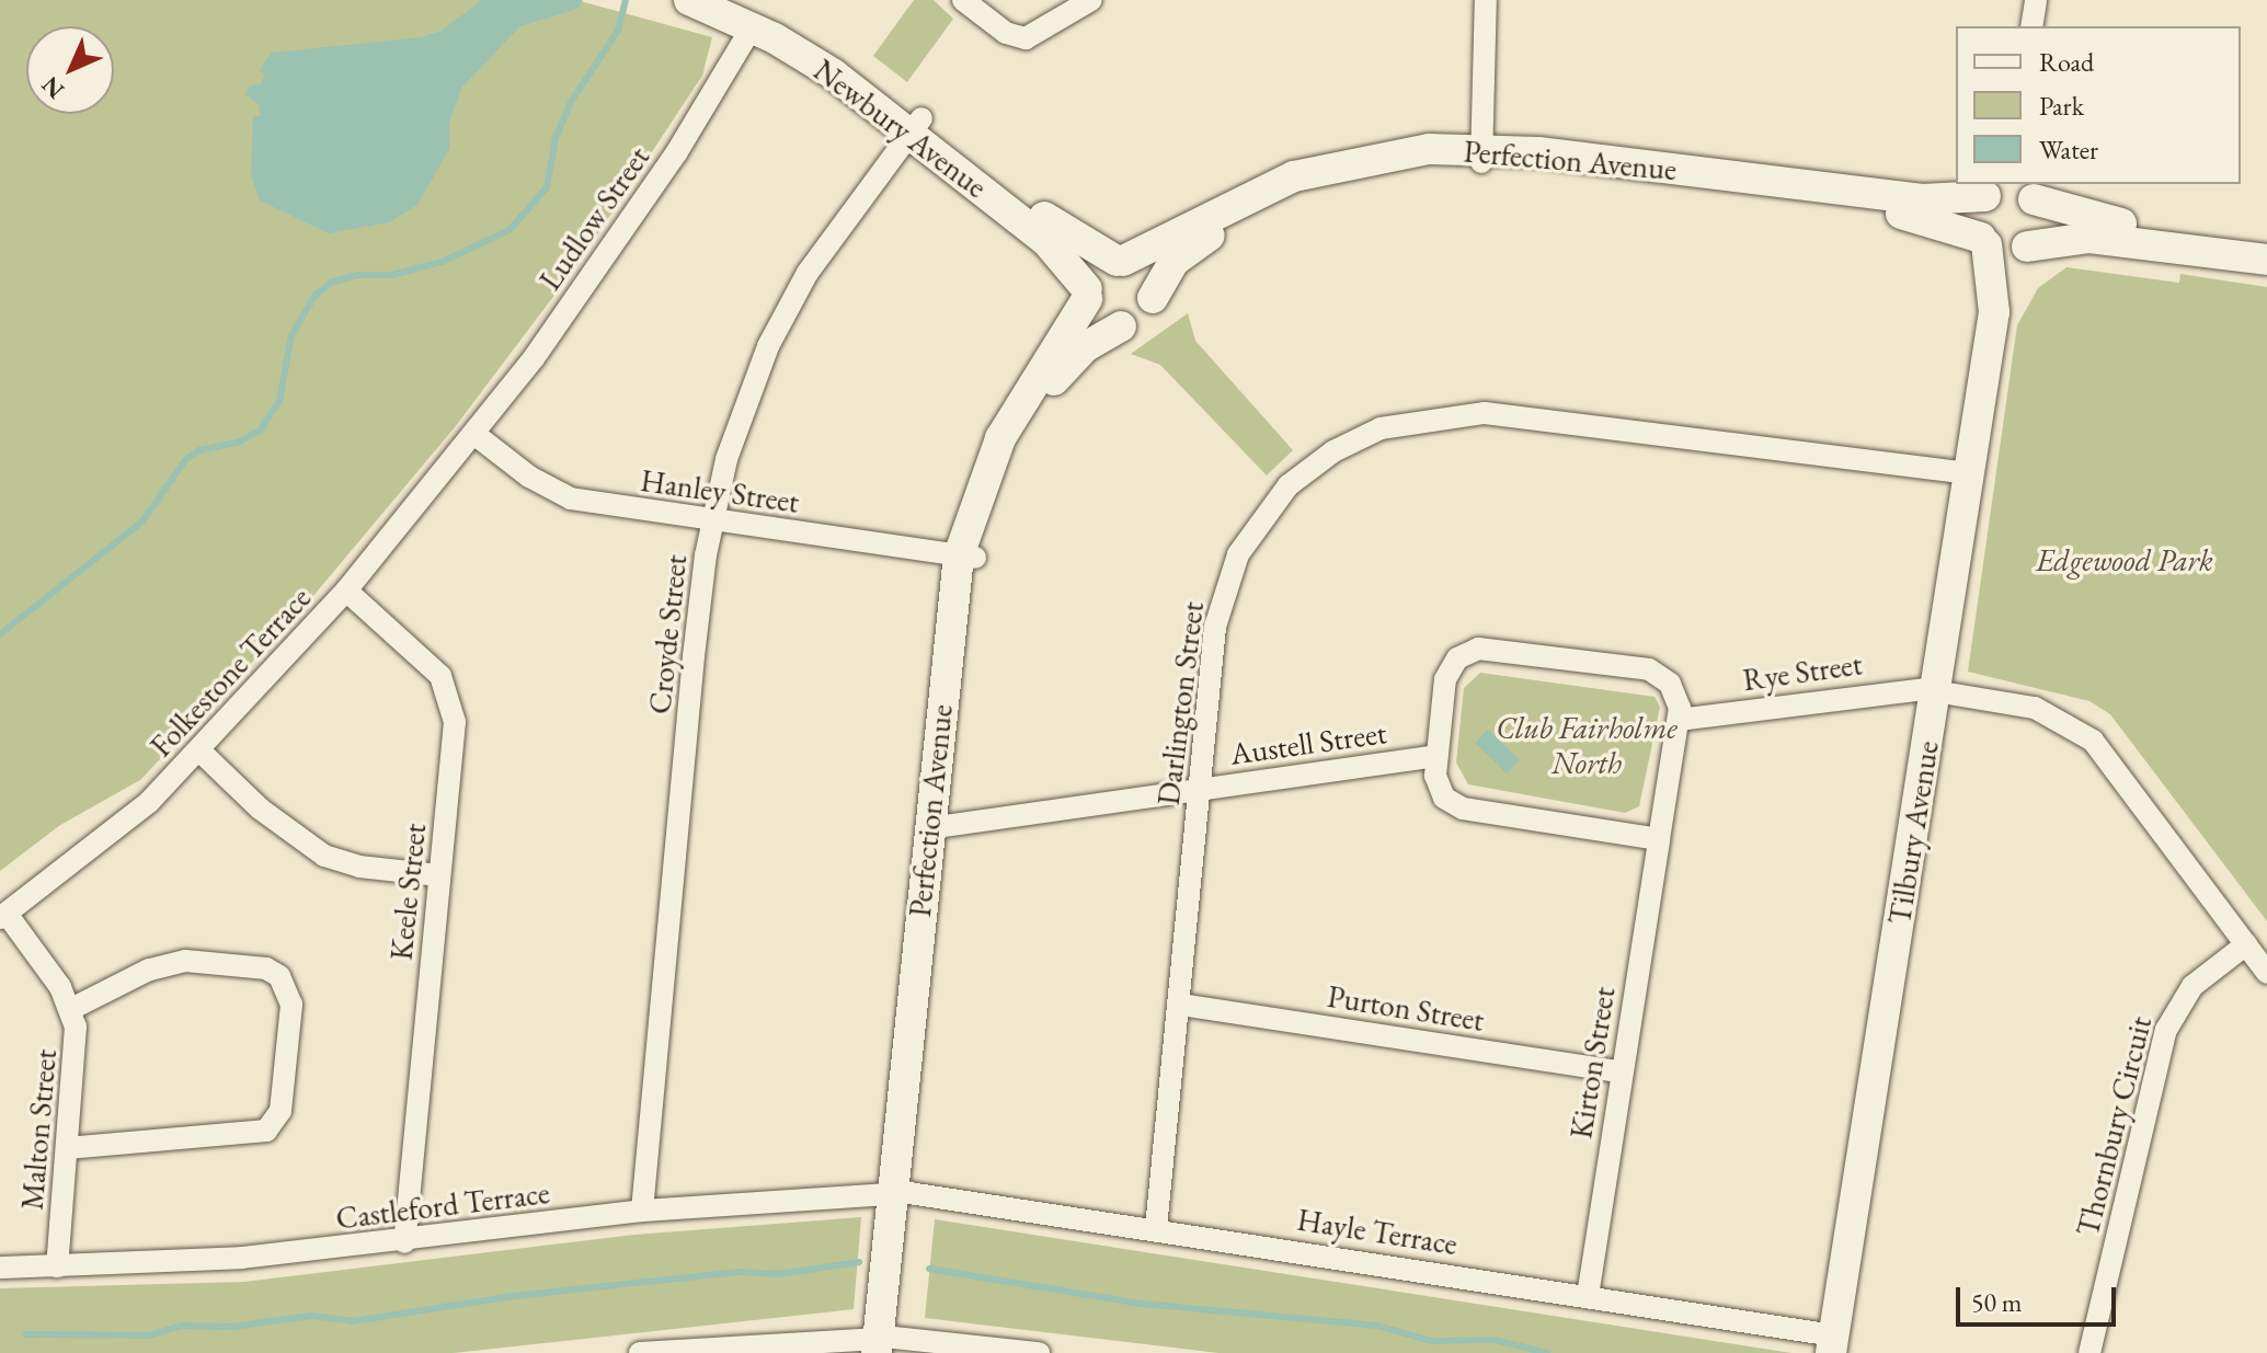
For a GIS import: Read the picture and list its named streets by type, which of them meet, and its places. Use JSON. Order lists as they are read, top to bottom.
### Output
{
  "streets": {
    "main road": ["Newbury Avenue", "Perfection Avenue", "Tilbury Avenue"],
    "street": [
      "Ludlow Street",
      "Hanley Street",
      "Croyde Street",
      "Folkestone Terrace",
      "Rye Street",
      "Darlington Street",
      "Austell Street",
      "Keele Street",
      "Purton Street",
      "Kirton Street",
      "Thornbury Circuit",
      "Malton Street",
      "Castleford Terrace",
      "Hayle Terrace"
    ]
  },
  "crossings": [
    ["Newbury Avenue", "Perfection Avenue"],
    ["Newbury Avenue", "Ludlow Street"],
    ["Newbury Avenue", "Croyde Street"],
    ["Perfection Avenue", "Hanley Street"],
    ["Perfection Avenue", "Austell Street"],
    ["Perfection Avenue", "Tilbury Avenue"],
    ["Perfection Avenue", "Castleford Terrace"],
    ["Perfection Avenue", "Hayle Terrace"],
    ["Ludlow Street", "Hanley Street"],
    ["Ludlow Street", "Folkestone Terrace"],
    ["Hanley Street", "Croyde Street"],
    ["Hanley Street", "Folkestone Terrace"],
    ["Croyde Street", "Castleford Terrace"],
    ["Folkestone Terrace", "Keele Street"],
    ["Folkestone Terrace", "Malton Street"],
    ["Rye Street", "Tilbury Avenue"],
    ["Rye Street", "Kirton Street"],
    ["Rye Street", "Thornbury Circuit"],
    ["Darlington Street", "Austell Street"],
    ["Darlington Street", "Tilbury Avenue"],
    ["Darlington Street", "Purton Street"],
    ["Darlington Street", "Hayle Terrace"],
    ["Tilbury Avenue", "Hayle Terrace"],
    ["Keele Street", "Castleford Terrace"],
    ["Purton Street", "Kirton Street"],
    ["Kirton Street", "Hayle Terrace"],
    ["Malton Street", "Castleford Terrace"],
    ["Castleford Terrace", "Hayle Terrace"]
  ],
  "parks": ["Edgewood Park", "Club Fairholme North"],
  "legend": ["Road", "Park", "Water"],
  "scale_bar": "50 m",
  "north": "bottom left"
}
